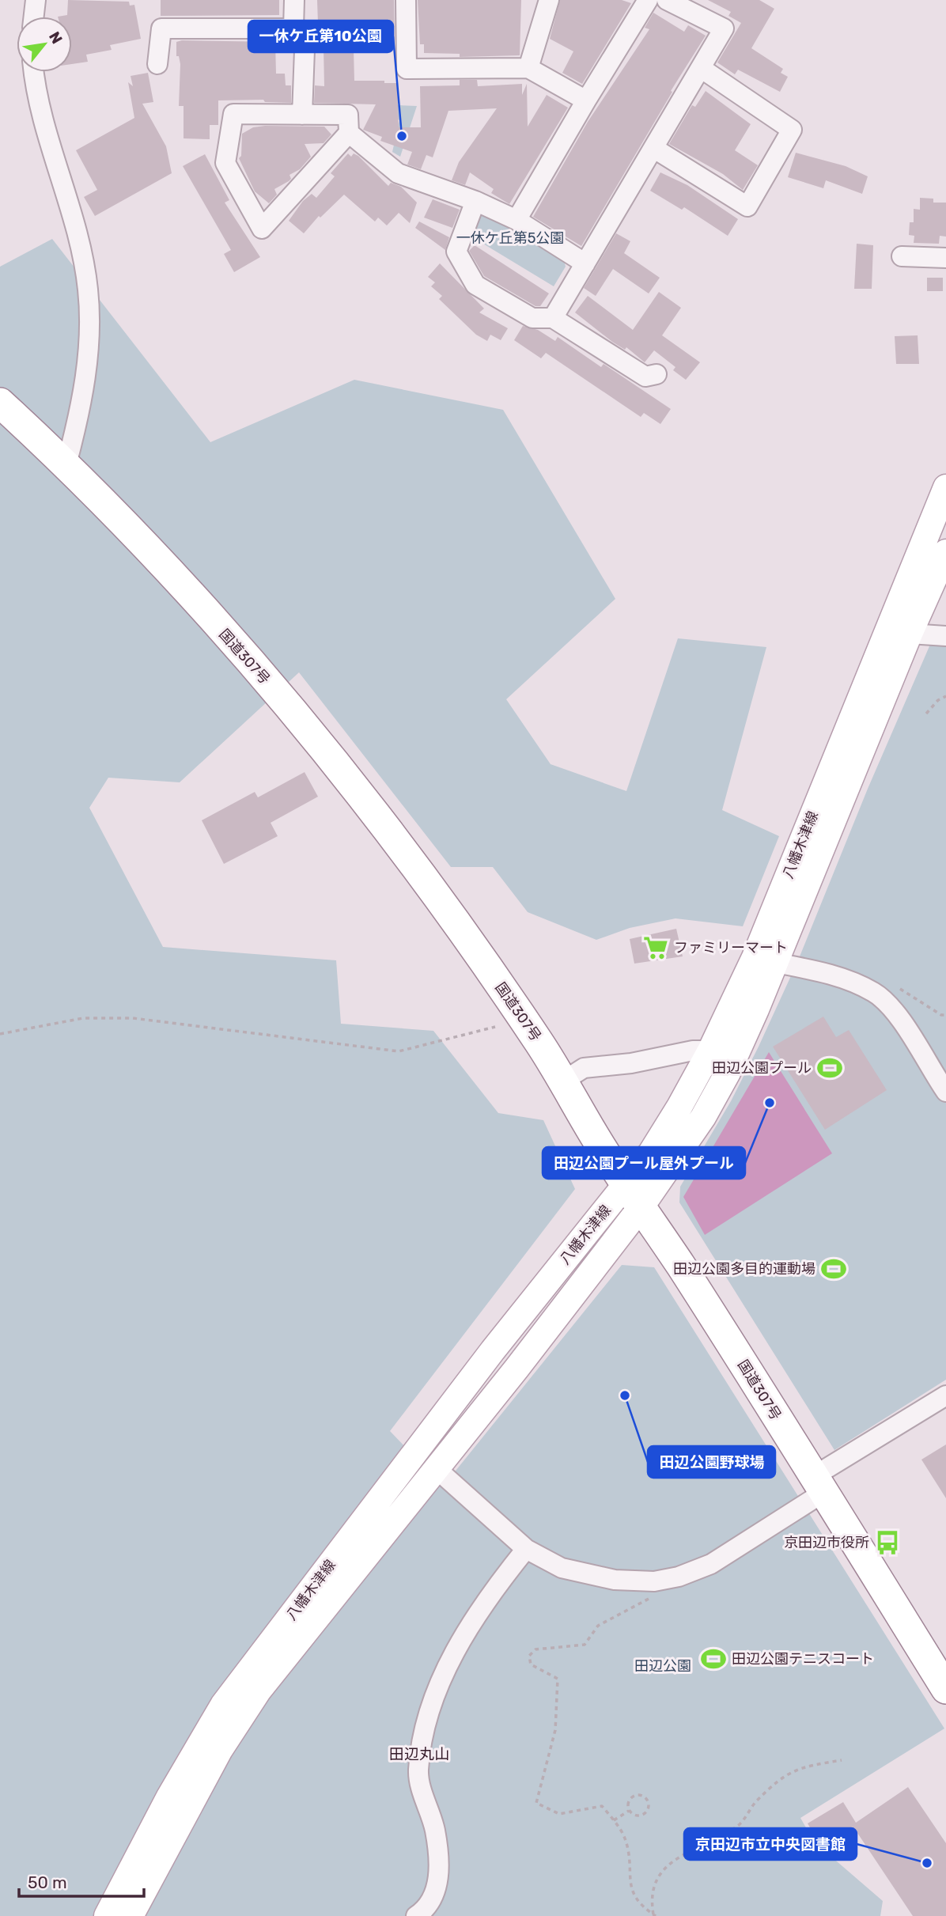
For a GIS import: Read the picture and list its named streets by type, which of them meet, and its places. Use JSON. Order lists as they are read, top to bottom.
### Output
{
  "streets": {
    "highway": ["国道307号"],
    "main road": ["八幡木津線"]
  },
  "crossings": [
    ["国道307号", "八幡木津線"]
  ],
  "districts": ["田辺丸山"],
  "parks": ["一休ケ丘第5公園", "田辺公園"],
  "places": {
    "other": [
      "一休ケ丘第10公園",
      "田辺公園プール屋外プール",
      "田辺公園野球場",
      "京田辺市立中央図書館"
    ],
    "supermarket": ["ファミリーマート"],
    "sports": ["田辺公園プール", "田辺公園多目的運動場", "田辺公園テニスコート"],
    "bus stop": ["京田辺市役所"]
  },
  "scale_bar": "50 m",
  "north": "top right"
}
